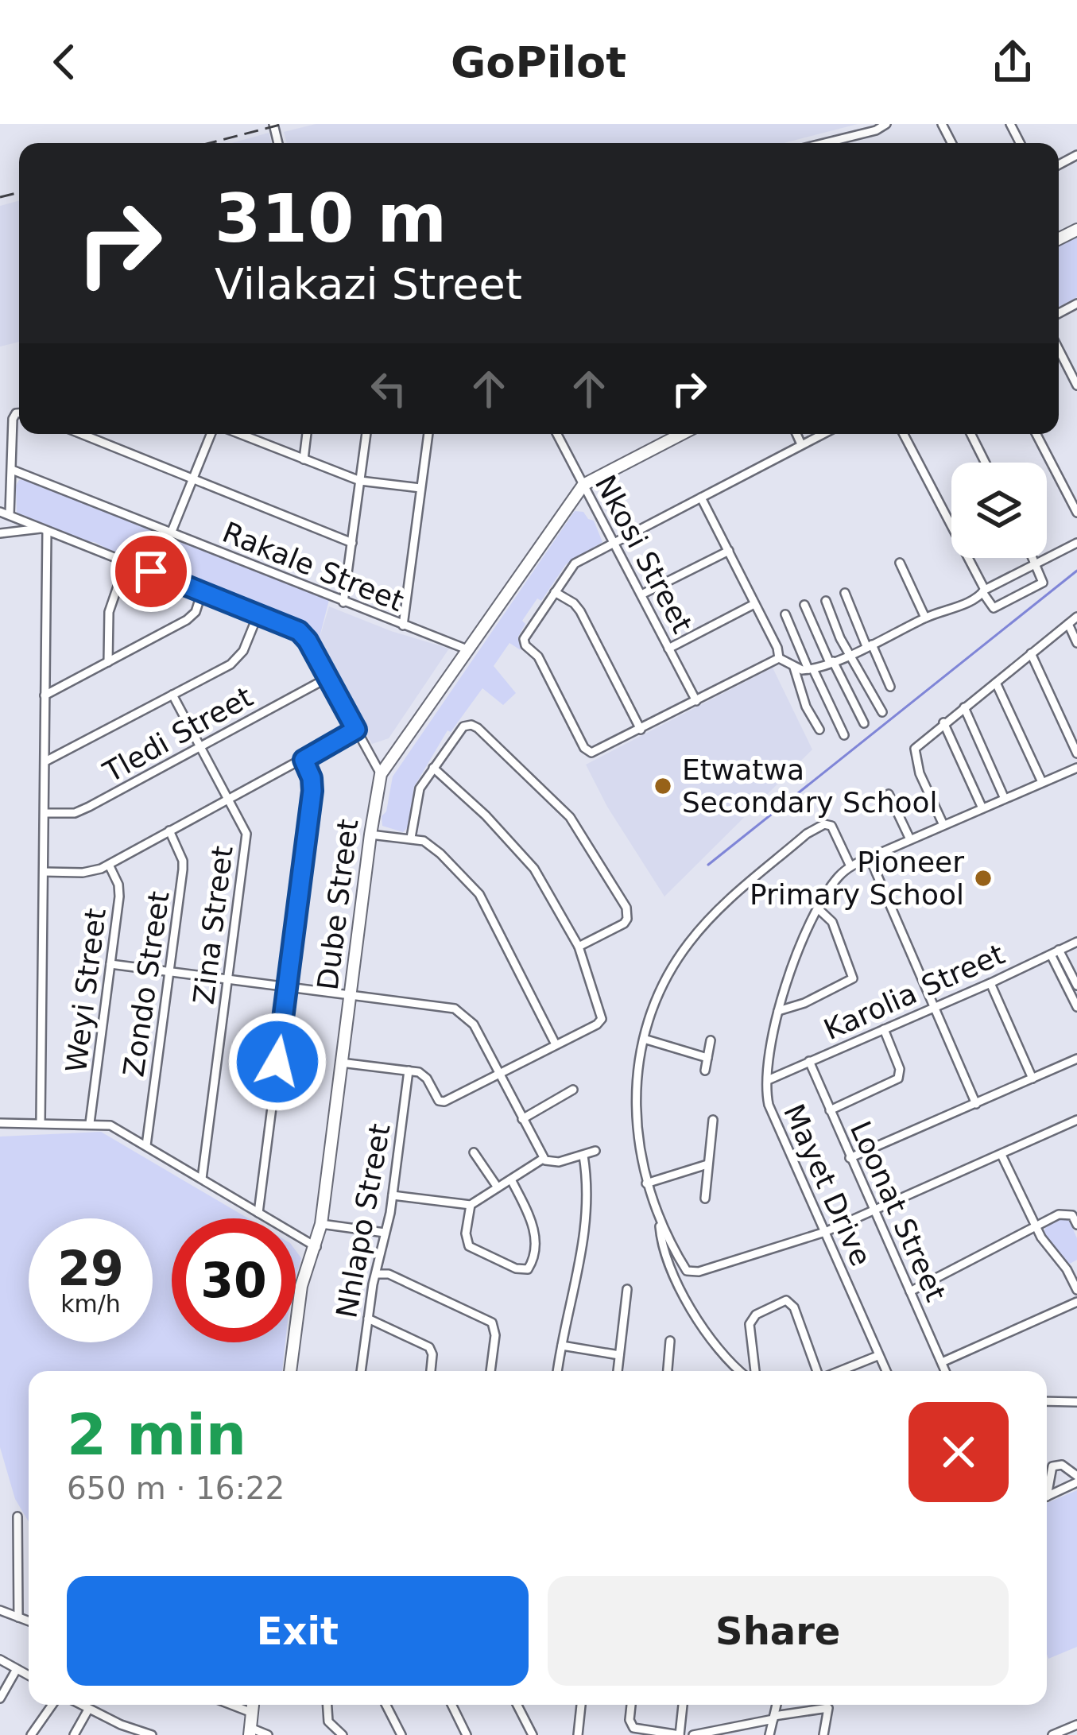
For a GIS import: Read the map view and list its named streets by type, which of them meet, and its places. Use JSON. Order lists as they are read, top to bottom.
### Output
{
  "streets": {
    "street": [
      "Nkosi Street",
      "Rakale Street",
      "Tledi Street",
      "Dube Street",
      "Zina Street",
      "Zondo Street",
      "Weyi Street",
      "Karolia Street",
      "Mayet Drive",
      "Loonat Street",
      "Nhlapo Street"
    ]
  },
  "crossings": [
    ["Tledi Street", "Zina Street"],
    ["Karolia Street", "Mayet Drive"],
    ["Karolia Street", "Loonat Street"]
  ],
  "places": ["Etwatwa Secondary School", "Pioneer Primary School"],
  "page": {
    "header": "GoPilot",
    "turn": ["310 m", "Vilakazi Street"],
    "speed": "29 km/h",
    "limit": "30",
    "heading": ["2 min", "650 m · 16:22"],
    "buttons": ["Exit", "Share"]
  }
}
